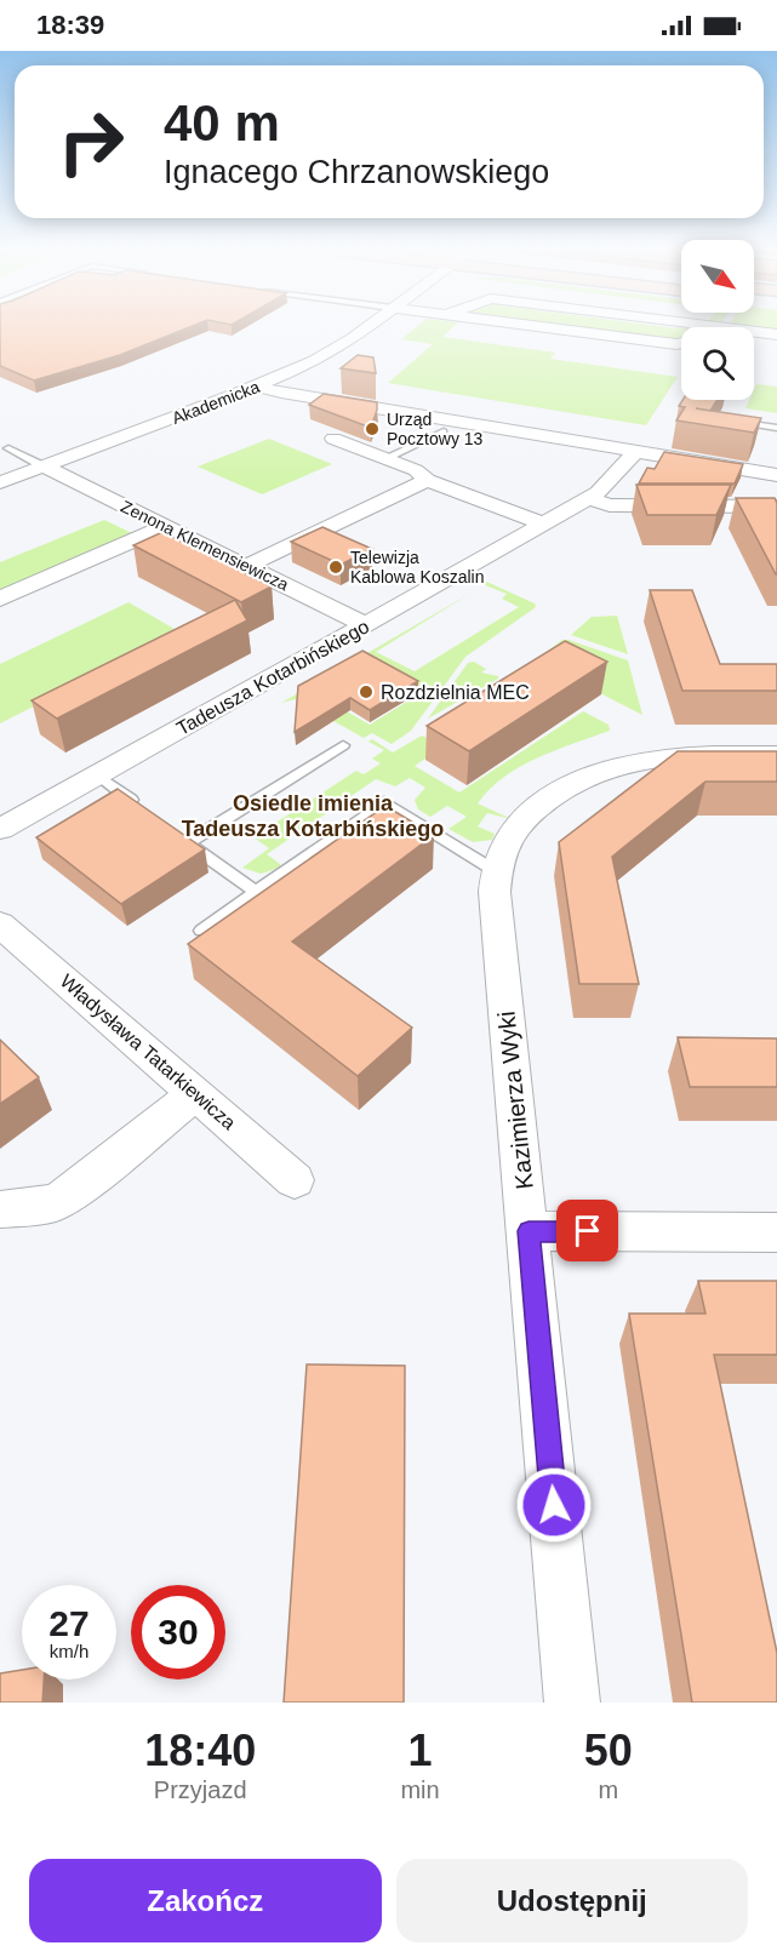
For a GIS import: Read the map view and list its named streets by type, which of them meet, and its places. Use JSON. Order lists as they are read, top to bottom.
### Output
{
  "streets": {
    "street": [
      "Akademicka",
      "Zenona Klemensiewicza",
      "Tadeusza Kotarbińskiego",
      "Władysława Tatarkiewicza",
      "Kazimierza Wyki"
    ]
  },
  "crossings": [
    ["Akademicka", "Zenona Klemensiewicza"],
    ["Zenona Klemensiewicza", "Tadeusza Kotarbińskiego"]
  ],
  "districts": ["Osiedle imienia Tadeusza Kotarbińskiego"],
  "places": ["Urząd Pocztowy 13", "Telewizja Kablowa Koszalin", "Rozdzielnia MEC"],
  "north": "bottom right",
  "page": {
    "status": "18:39",
    "turn": ["40 m", "Ignacego Chrzanowskiego"],
    "speed": "27 km/h",
    "limit": "30",
    "eta": [
      "18:40",
      "Przyjazd",
      "1",
      "min",
      "50",
      "m"
    ],
    "buttons": ["Zakończ", "Udostępnij"]
  }
}
